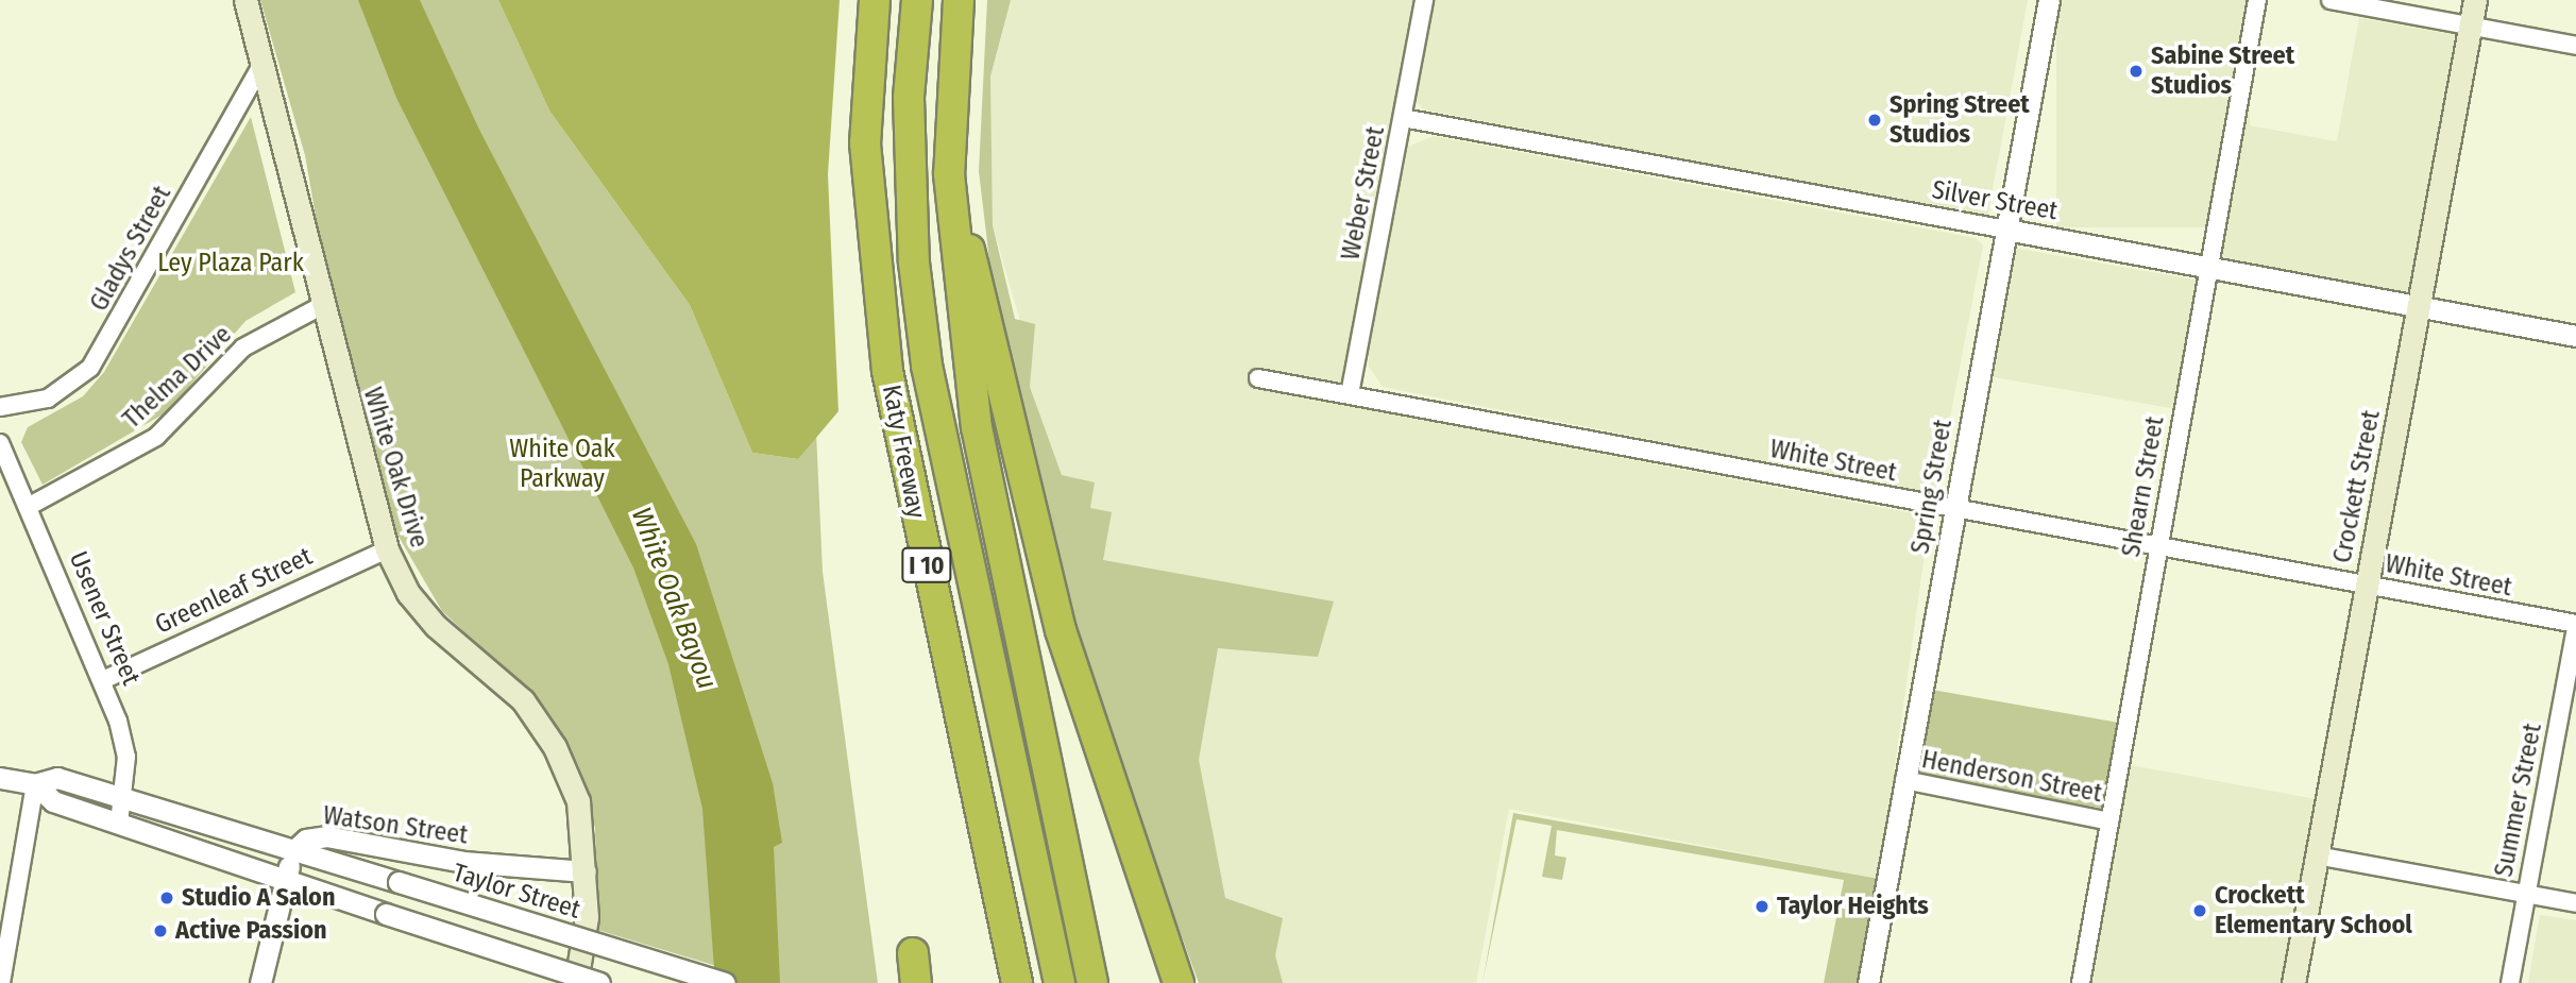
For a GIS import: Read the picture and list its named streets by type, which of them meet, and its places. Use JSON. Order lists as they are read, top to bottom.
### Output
{
  "streets": {
    "highway": ["Katy Freeway", "I 10"],
    "main road": ["White Oak Drive", "Crockett Street"],
    "street": [
      "Weber Street",
      "Silver Street",
      "Gladys Street",
      "Thelma Drive",
      "White Street",
      "Spring Street",
      "Shearn Street",
      "Greenleaf Street",
      "Usener Street",
      "Henderson Street",
      "Summer Street",
      "Watson Street",
      "Taylor Street"
    ]
  },
  "crossings": [
    ["Weber Street", "Silver Street"],
    ["Weber Street", "White Street"],
    ["Silver Street", "Spring Street"],
    ["Silver Street", "Shearn Street"],
    ["Silver Street", "Crockett Street"],
    ["Gladys Street", "White Oak Drive"],
    ["Thelma Drive", "White Oak Drive"],
    ["Thelma Drive", "Usener Street"],
    ["White Street", "Spring Street"],
    ["White Street", "Shearn Street"],
    ["White Street", "Crockett Street"],
    ["White Street", "Summer Street"],
    ["White Oak Drive", "Greenleaf Street"],
    ["White Oak Drive", "Watson Street"],
    ["Spring Street", "Henderson Street"],
    ["Shearn Street", "Henderson Street"],
    ["Greenleaf Street", "Usener Street"],
    ["Usener Street", "Watson Street"],
    ["Watson Street", "Taylor Street"]
  ],
  "water": ["White Oak Bayou"],
  "parks": ["Ley Plaza Park", "White Oak Parkway"],
  "places": [
    "Sabine Street Studios",
    "Spring Street Studios",
    "Studio A Salon",
    "Taylor Heights",
    "Crockett Elementary School",
    "Active Passion"
  ]
}
